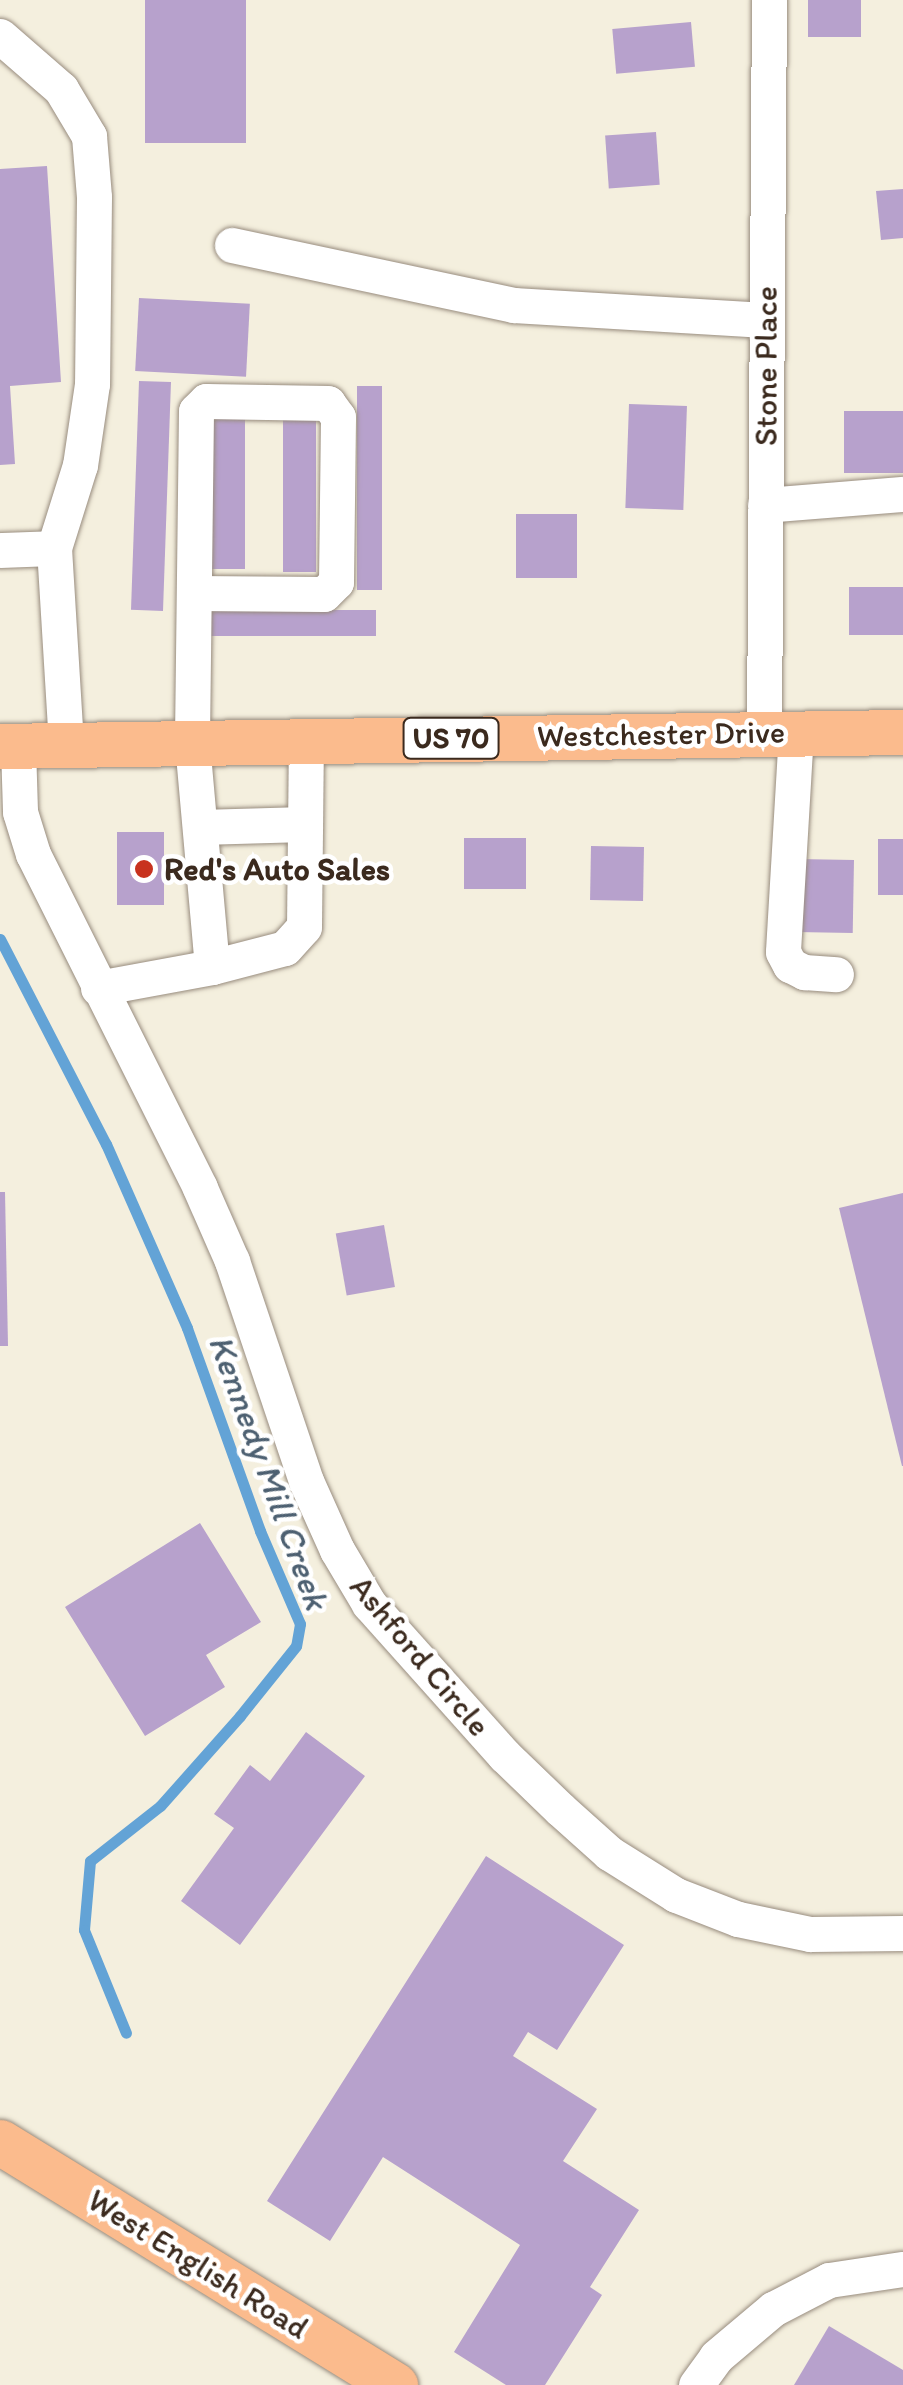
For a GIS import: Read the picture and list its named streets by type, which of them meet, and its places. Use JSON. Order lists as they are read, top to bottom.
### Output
{
  "streets": {
    "main road": ["Westchester Drive", "US 70", "West English Road"],
    "street": ["Stone Place", "Ashford Circle"]
  },
  "crossings": [
    ["Stone Place", "Westchester Drive"],
    ["Westchester Drive", "Ashford Circle"]
  ],
  "water": ["Kennedy Mill Creek"],
  "places": ["Red's Auto Sales"]
}
